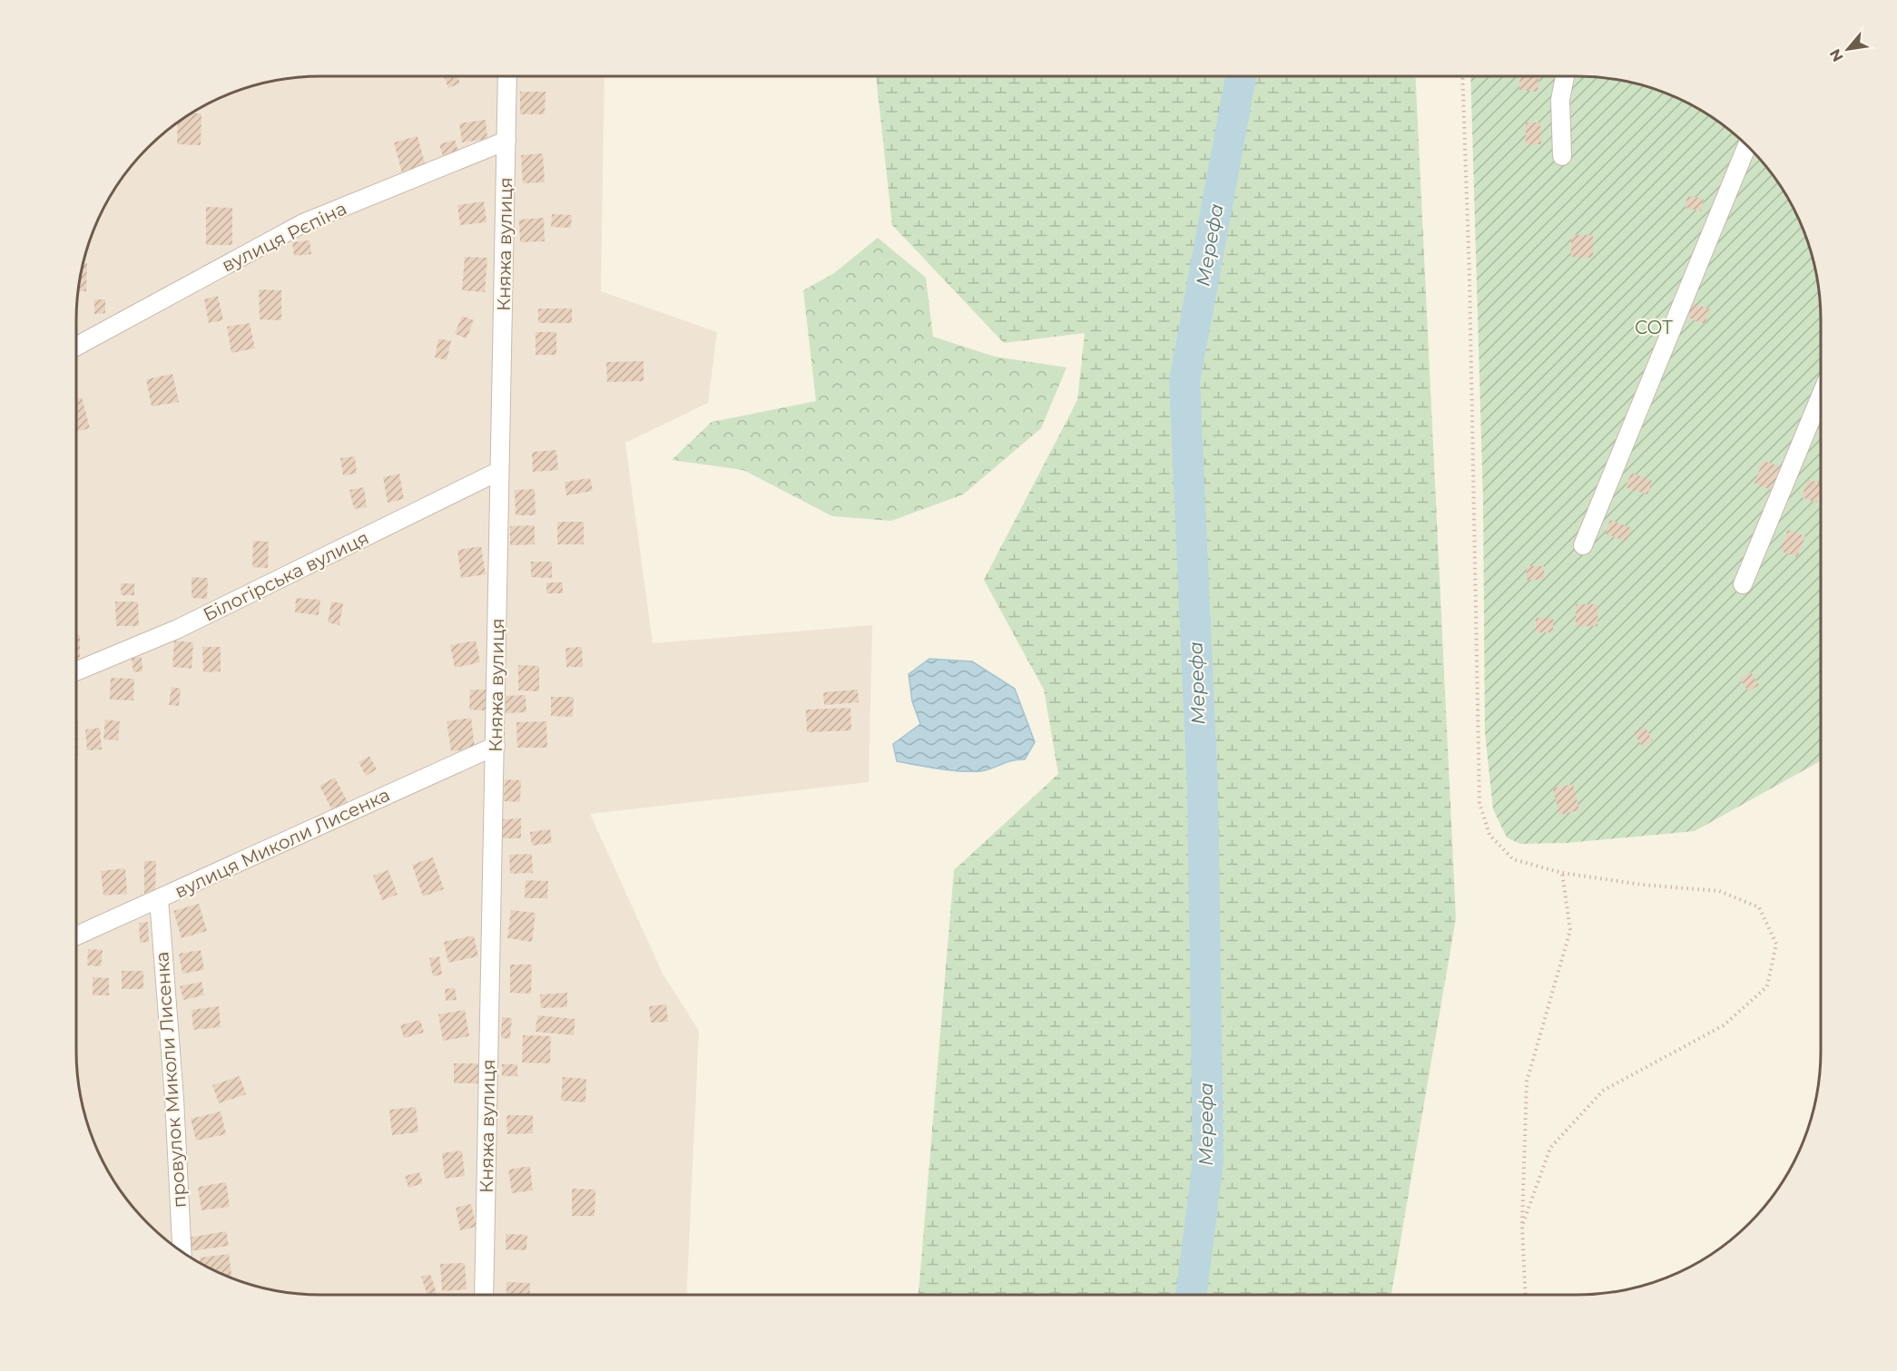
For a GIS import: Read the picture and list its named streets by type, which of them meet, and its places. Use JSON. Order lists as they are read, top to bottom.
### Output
{
  "streets": {
    "street": [
      "вулиця Рєпіна",
      "Княжа вулиця",
      "Білогірська вулиця",
      "вулиця Миколи Лисенка",
      "провулок Миколи Лисенка"
    ]
  },
  "crossings": [
    ["вулиця Рєпіна", "Княжа вулиця"],
    ["Княжа вулиця", "Білогірська вулиця"],
    ["Княжа вулиця", "вулиця Миколи Лисенка"],
    ["вулиця Миколи Лисенка", "провулок Миколи Лисенка"]
  ],
  "water": ["Мерефа"],
  "parks": ["СОТ"],
  "north": "bottom left"
}
